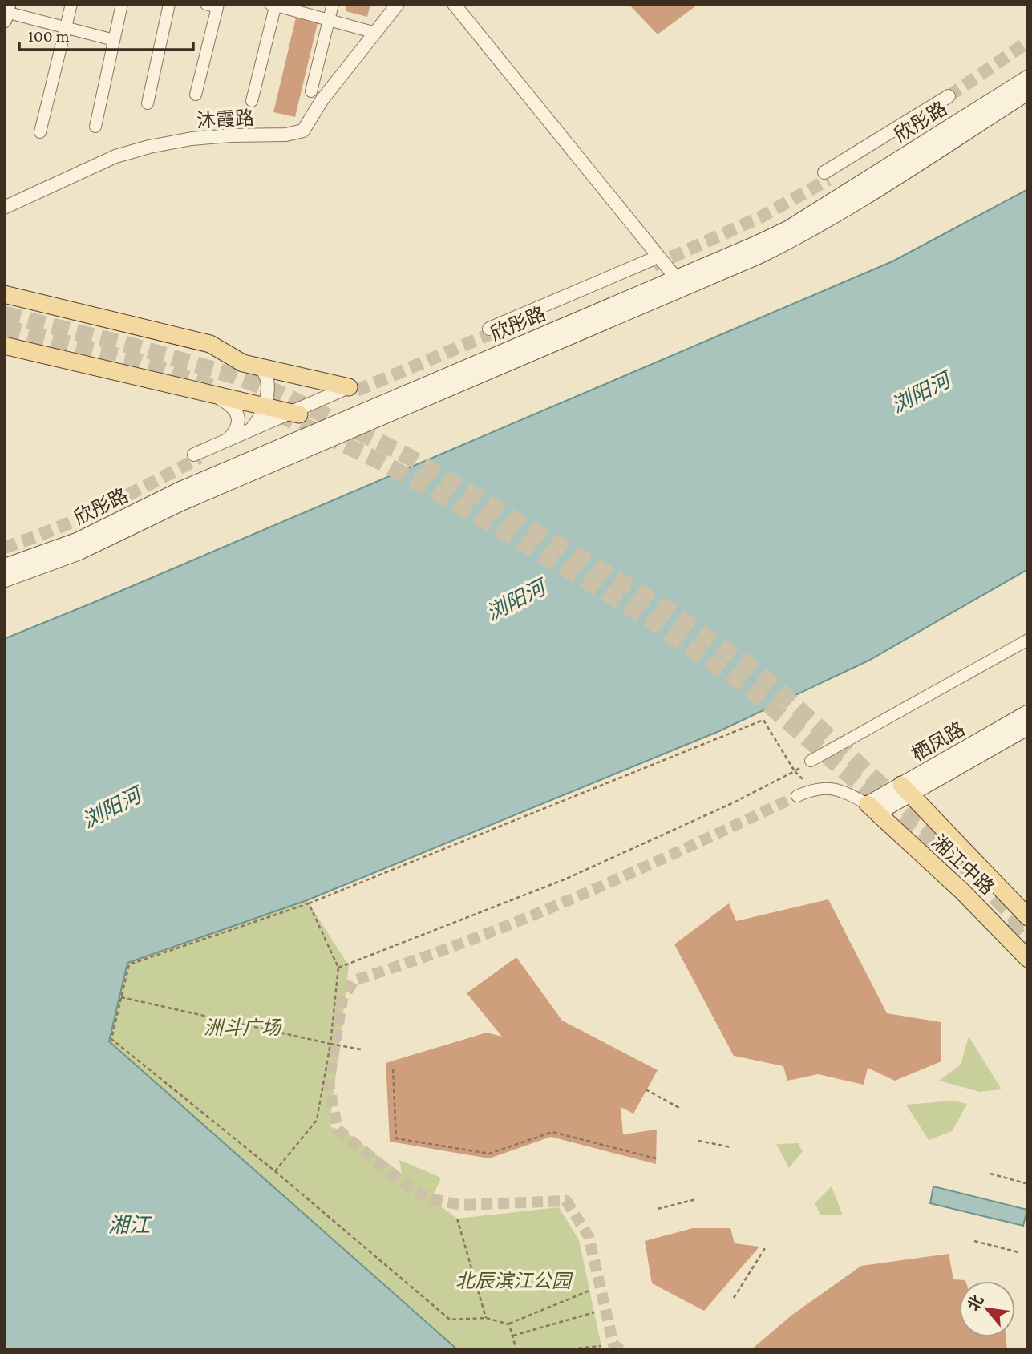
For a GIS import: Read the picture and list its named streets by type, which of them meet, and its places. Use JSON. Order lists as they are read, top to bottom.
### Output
{
  "streets": {
    "main road": ["欣彤路", "栖凤路", "湘江中路"],
    "street": ["沐霞路"]
  },
  "crossings": [
    ["栖凤路", "湘江中路"]
  ],
  "water": ["浏阳河", "湘江"],
  "parks": ["洲斗广场", "北辰滨江公园"],
  "scale_bar": "100 m",
  "north": "top left"
}
